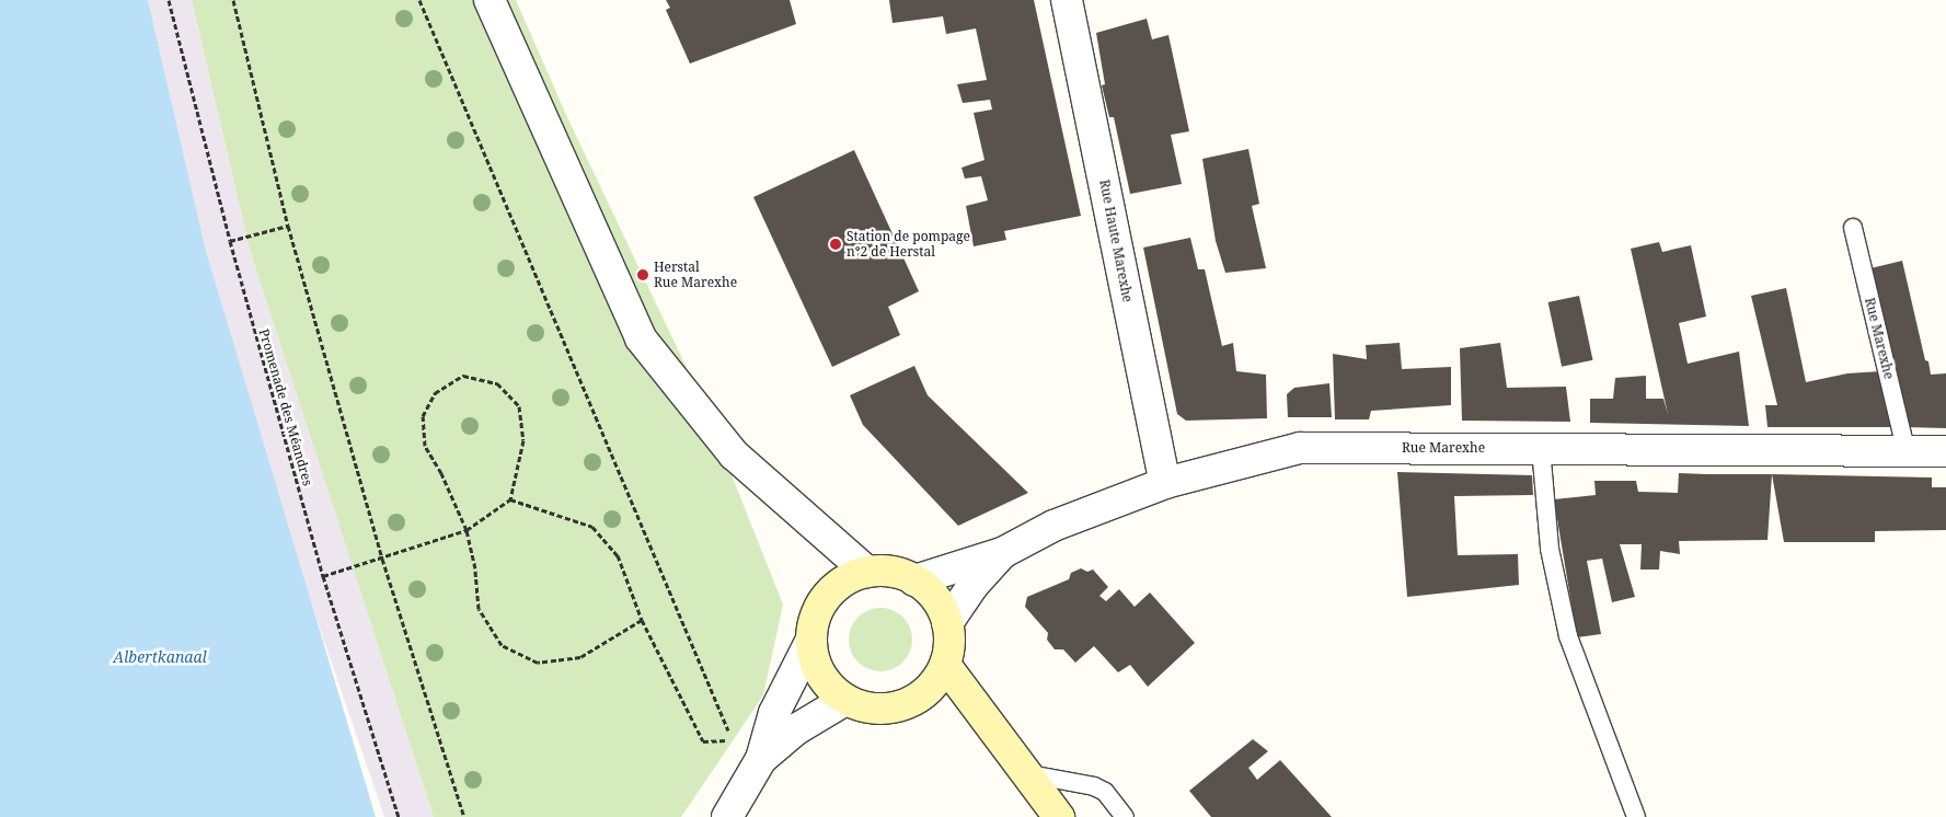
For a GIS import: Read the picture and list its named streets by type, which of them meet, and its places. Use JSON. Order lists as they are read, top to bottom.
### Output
{
  "streets": {
    "street": ["Rue Haute Marexhe", "Rue Marexhe"],
    "path": ["Promenade des Méandres"]
  },
  "crossings": [
    ["Rue Haute Marexhe", "Rue Marexhe"]
  ],
  "water": ["Albertkanaal"],
  "places": ["Station de pompage n°2 de Herstal", "Herstal Rue Marexhe"]
}
